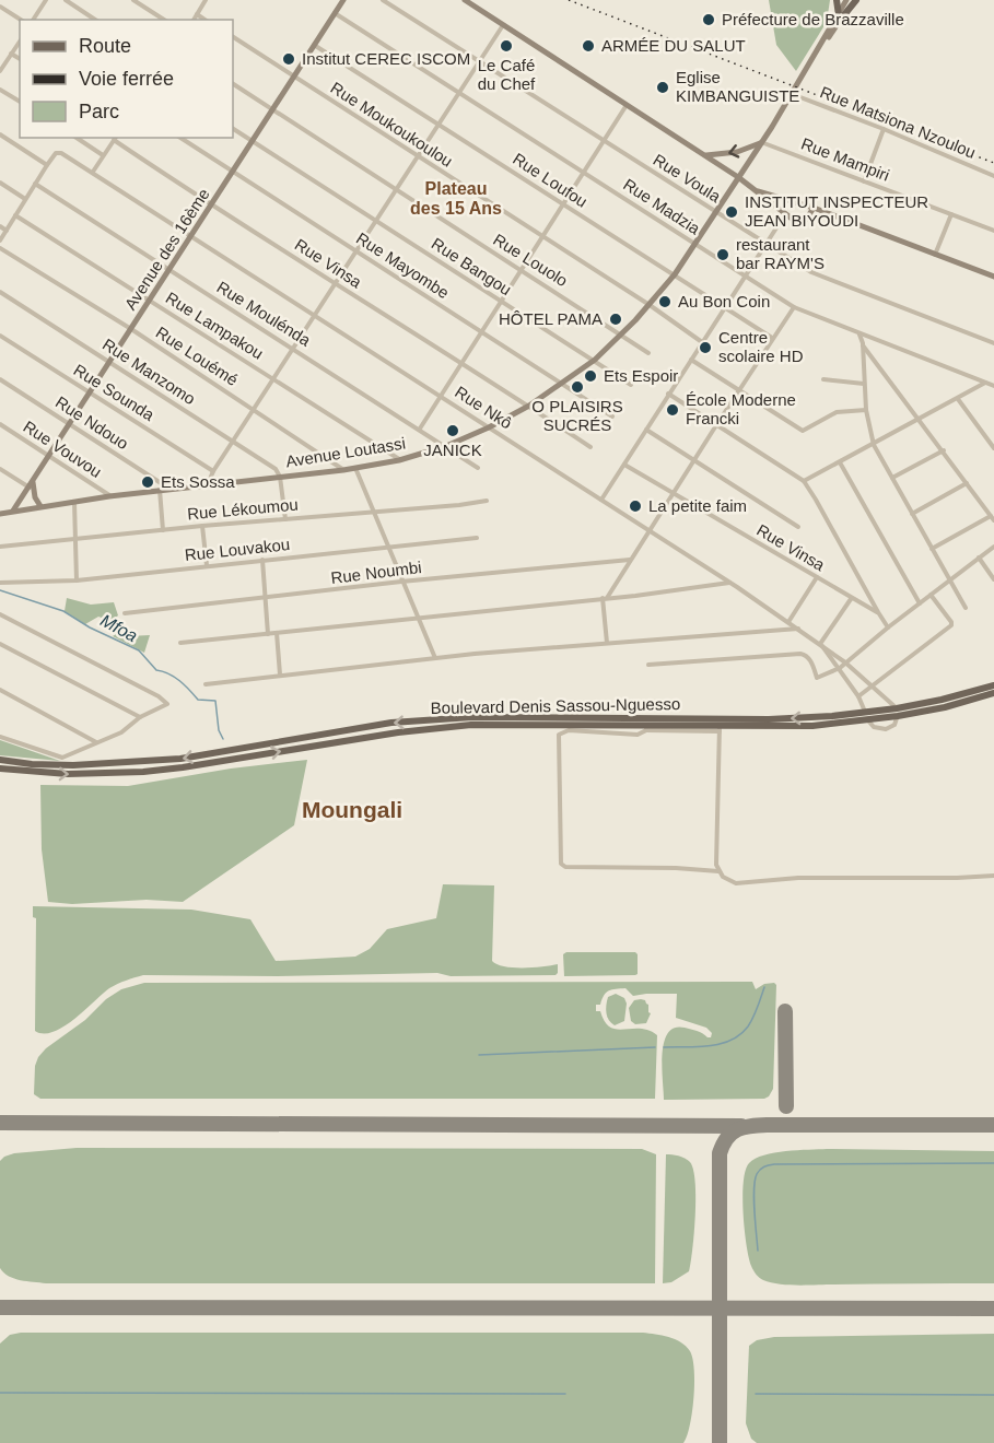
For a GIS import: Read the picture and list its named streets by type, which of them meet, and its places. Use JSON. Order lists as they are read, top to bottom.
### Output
{
  "streets": {
    "main road": ["Avenue des 16ème", "Avenue Loutassi", "Boulevard Denis Sassou-Nguesso"],
    "street": [
      "Rue Matsiona Nzoulou",
      "Rue Moukoukoulou",
      "Rue Mampiri",
      "Rue Voula",
      "Rue Loufou",
      "Rue Madzia",
      "Rue Louolo",
      "Rue Vinsa",
      "Rue Mayombe",
      "Rue Bangou",
      "Rue Moulénda",
      "Rue Lampakou",
      "Rue Louémé",
      "Rue Manzomo",
      "Rue Sounda",
      "Rue Nkô",
      "Rue Ndouo",
      "Rue Vouvou",
      "Rue Lékoumou",
      "Rue Louvakou",
      "Rue Noumbi"
    ]
  },
  "crossings": [
    ["Rue Matsiona Nzoulou", "Avenue Loutassi"],
    ["Rue Moukoukoulou", "Avenue des 16ème"],
    ["Rue Moukoukoulou", "Avenue Loutassi"],
    ["Rue Mampiri", "Avenue Loutassi"],
    ["Rue Voula", "Avenue Loutassi"],
    ["Rue Loufou", "Avenue des 16ème"],
    ["Rue Loufou", "Avenue Loutassi"],
    ["Rue Madzia", "Avenue des 16ème"],
    ["Rue Madzia", "Avenue Loutassi"],
    ["Avenue des 16ème", "Rue Louolo"],
    ["Avenue des 16ème", "Rue Vinsa"],
    ["Avenue des 16ème", "Rue Mayombe"],
    ["Avenue des 16ème", "Rue Bangou"],
    ["Avenue des 16ème", "Rue Moulénda"],
    ["Avenue des 16ème", "Rue Lampakou"],
    ["Avenue des 16ème", "Rue Louémé"],
    ["Avenue des 16ème", "Rue Manzomo"],
    ["Avenue des 16ème", "Rue Sounda"],
    ["Avenue des 16ème", "Rue Nkô"],
    ["Avenue des 16ème", "Rue Ndouo"],
    ["Avenue des 16ème", "Rue Vouvou"],
    ["Avenue des 16ème", "Avenue Loutassi"],
    ["Rue Louolo", "Avenue Loutassi"],
    ["Rue Vinsa", "Avenue Loutassi"],
    ["Rue Mayombe", "Avenue Loutassi"],
    ["Rue Bangou", "Avenue Loutassi"],
    ["Rue Moulénda", "Avenue Loutassi"],
    ["Rue Lampakou", "Avenue Loutassi"],
    ["Rue Louémé", "Avenue Loutassi"],
    ["Rue Manzomo", "Avenue Loutassi"],
    ["Rue Nkô", "Avenue Loutassi"],
    ["Rue Nkô", "Boulevard Denis Sassou-Nguesso"],
    ["Rue Ndouo", "Avenue Loutassi"],
    ["Rue Vouvou", "Avenue Loutassi"]
  ],
  "districts": ["Plateau des 15 Ans", "Moungali"],
  "water": ["Mfoa"],
  "places": [
    "Préfecture de Brazzaville",
    "Le Café du Chef",
    "ARMÉE DU SALUT",
    "Institut CEREC ISCOM",
    "Eglise KIMBANGUISTE",
    "INSTITUT INSPECTEUR JEAN BIYOUDI",
    "restaurant bar RAYM'S",
    "Au Bon Coin",
    "HÔTEL PAMA",
    "Centre scolaire HD",
    "Ets Espoir",
    "O PLAISIRS SUCRÉS",
    "École Moderne Francki",
    "JANICK",
    "Ets Sossa",
    "La petite faim"
  ],
  "legend": ["Route", "Voie ferrée", "Parc"]
}
